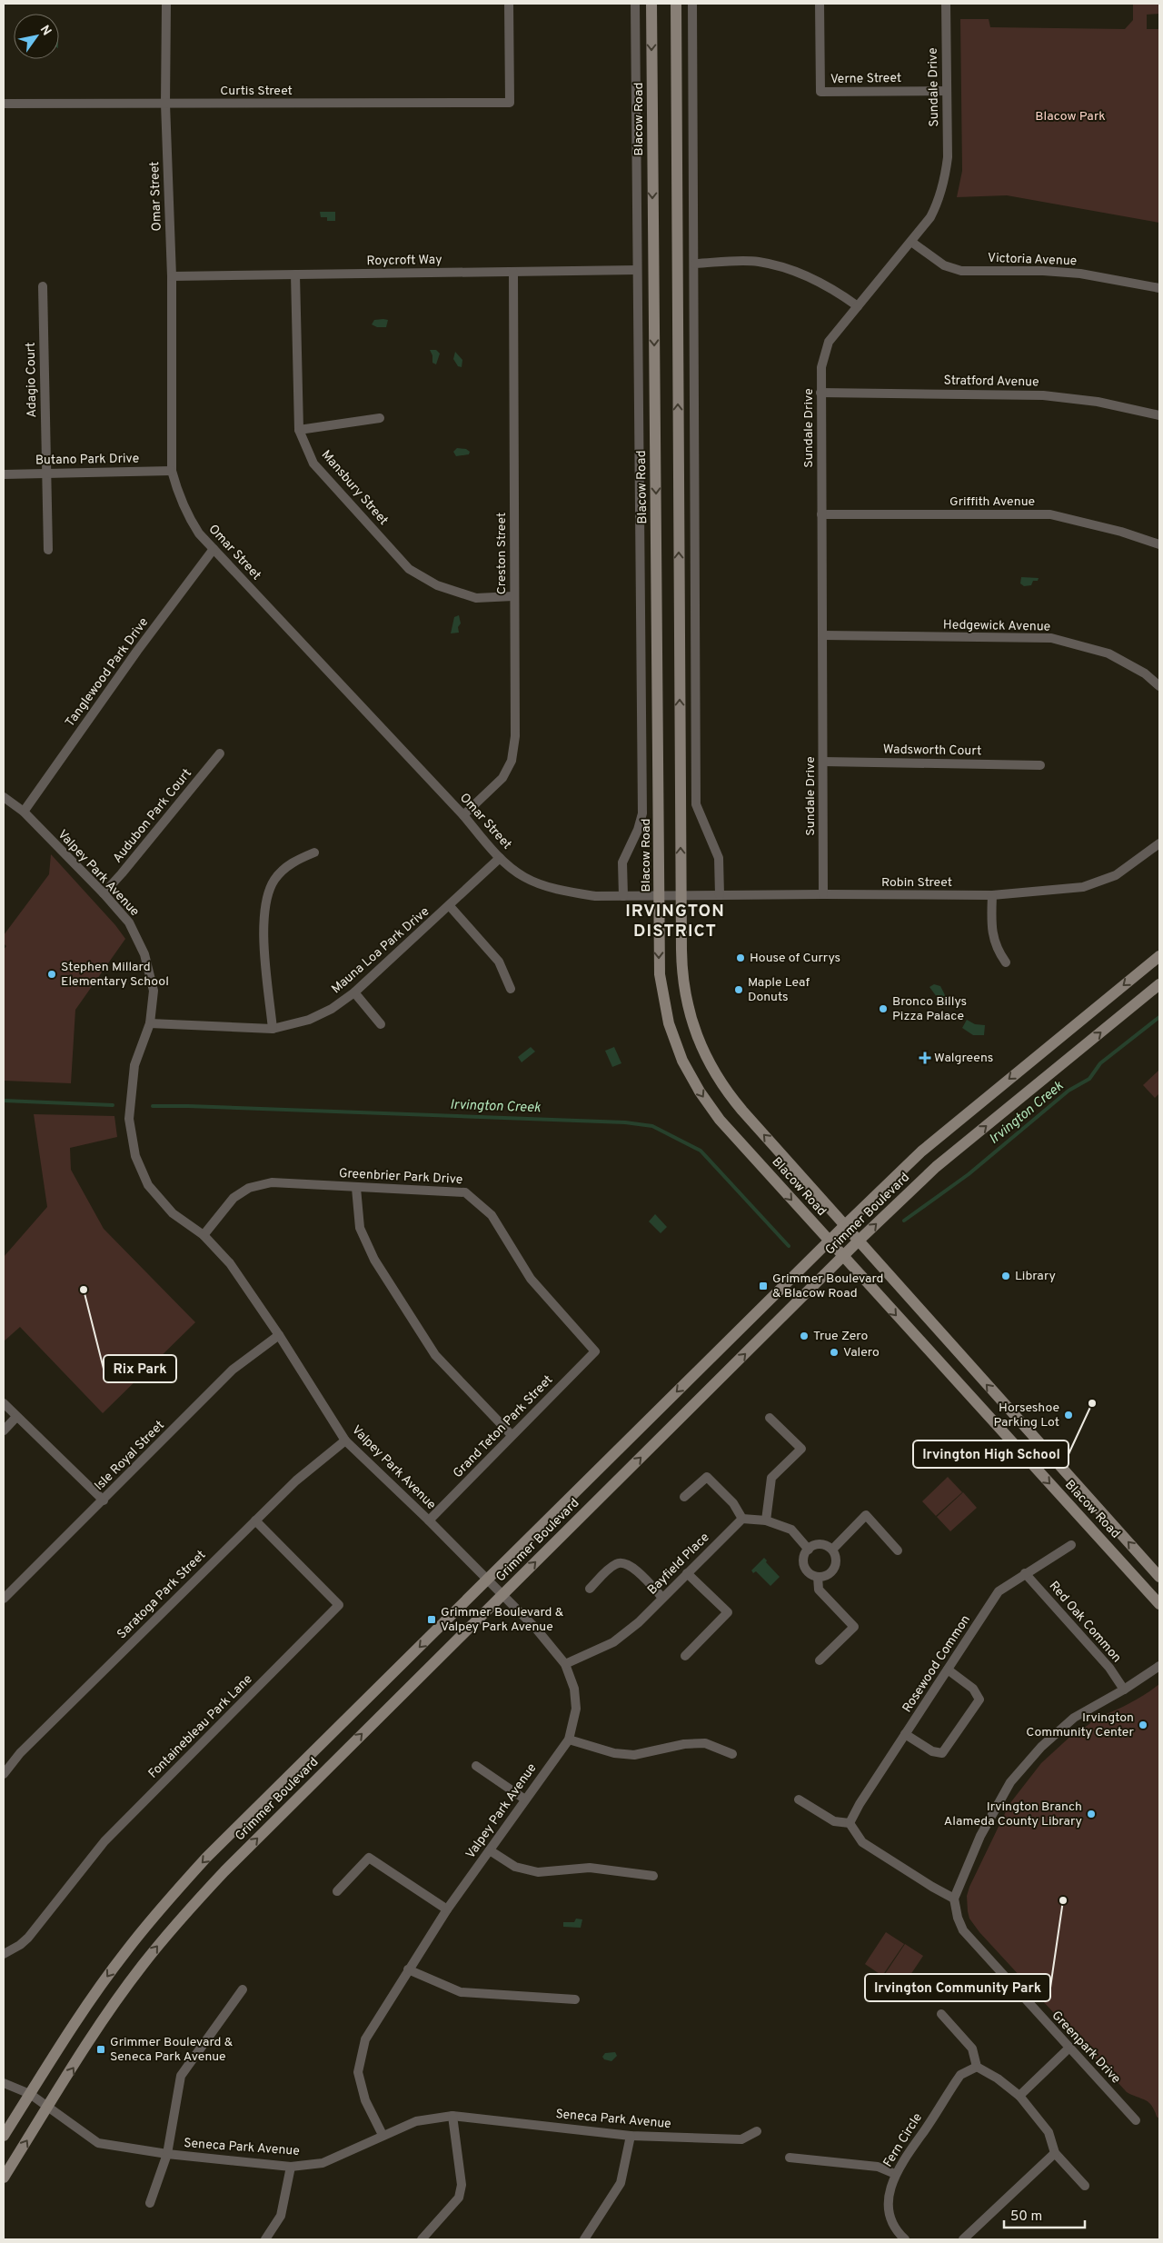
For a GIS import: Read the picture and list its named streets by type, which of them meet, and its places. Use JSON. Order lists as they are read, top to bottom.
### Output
{
  "streets": {
    "main road": ["Blacow Road", "Grimmer Boulevard"],
    "street": [
      "Verne Street",
      "Sundale Drive",
      "Curtis Street",
      "Omar Street",
      "Victoria Avenue",
      "Roycroft Way",
      "Adagio Court",
      "Stratford Avenue",
      "Butano Park Drive",
      "Mansbury Street",
      "Griffith Avenue",
      "Creston Street",
      "Hedgewick Avenue",
      "Tanglewood Park Drive",
      "Wadsworth Court",
      "Audubon Park Court",
      "Valpey Park Avenue",
      "Robin Street",
      "Mauna Loa Park Drive",
      "Greenbrier Park Drive",
      "Grand Teton Park Street",
      "Isle Royal Street",
      "Bayfield Place",
      "Saratoga Park Street",
      "Red Oak Common",
      "Rosewood Common",
      "Fontainebleau Park Lane",
      "Greenpark Drive",
      "Seneca Park Avenue",
      "Fern Circle"
    ]
  },
  "crossings": [
    ["Verne Street", "Sundale Drive"],
    ["Sundale Drive", "Victoria Avenue"],
    ["Sundale Drive", "Stratford Avenue"],
    ["Sundale Drive", "Griffith Avenue"],
    ["Sundale Drive", "Hedgewick Avenue"],
    ["Sundale Drive", "Wadsworth Court"],
    ["Sundale Drive", "Robin Street"],
    ["Curtis Street", "Omar Street"],
    ["Blacow Road", "Omar Street"],
    ["Blacow Road", "Roycroft Way"],
    ["Blacow Road", "Robin Street"],
    ["Blacow Road", "Grimmer Boulevard"],
    ["Omar Street", "Roycroft Way"],
    ["Omar Street", "Butano Park Drive"],
    ["Omar Street", "Creston Street"],
    ["Omar Street", "Tanglewood Park Drive"],
    ["Omar Street", "Robin Street"],
    ["Omar Street", "Mauna Loa Park Drive"],
    ["Roycroft Way", "Mansbury Street"],
    ["Roycroft Way", "Creston Street"],
    ["Adagio Court", "Butano Park Drive"],
    ["Mansbury Street", "Creston Street"],
    ["Tanglewood Park Drive", "Valpey Park Avenue"],
    ["Audubon Park Court", "Valpey Park Avenue"],
    ["Valpey Park Avenue", "Mauna Loa Park Drive"],
    ["Valpey Park Avenue", "Greenbrier Park Drive"],
    ["Valpey Park Avenue", "Grimmer Boulevard"],
    ["Valpey Park Avenue", "Grand Teton Park Street"],
    ["Valpey Park Avenue", "Isle Royal Street"],
    ["Valpey Park Avenue", "Bayfield Place"],
    ["Valpey Park Avenue", "Saratoga Park Street"],
    ["Valpey Park Avenue", "Seneca Park Avenue"],
    ["Greenbrier Park Drive", "Grand Teton Park Street"],
    ["Grimmer Boulevard", "Seneca Park Avenue"],
    ["Saratoga Park Street", "Fontainebleau Park Lane"],
    ["Red Oak Common", "Rosewood Common"]
  ],
  "districts": ["IRVINGTON DISTRICT"],
  "water": ["Irvington Creek"],
  "parks": ["Blacow Park"],
  "places": {
    "other": [
      "House of Currys",
      "Stephen Millard Elementary School",
      "Maple Leaf Donuts",
      "Bronco Billys Pizza Palace",
      "Library",
      "Rix Park",
      "True Zero",
      "Valero",
      "Irvington High School",
      "Horseshoe Parking Lot",
      "Irvington Community Center",
      "Irvington Branch Alameda County Library",
      "Irvington Community Park"
    ],
    "health": ["Walgreens"],
    "transit": ["Grimmer Boulevard & Blacow Road", "Grimmer Boulevard & Valpey Park Avenue", "Grimmer Boulevard & Seneca Park Avenue"]
  },
  "scale_bar": "50 m",
  "north": "top right"
}
